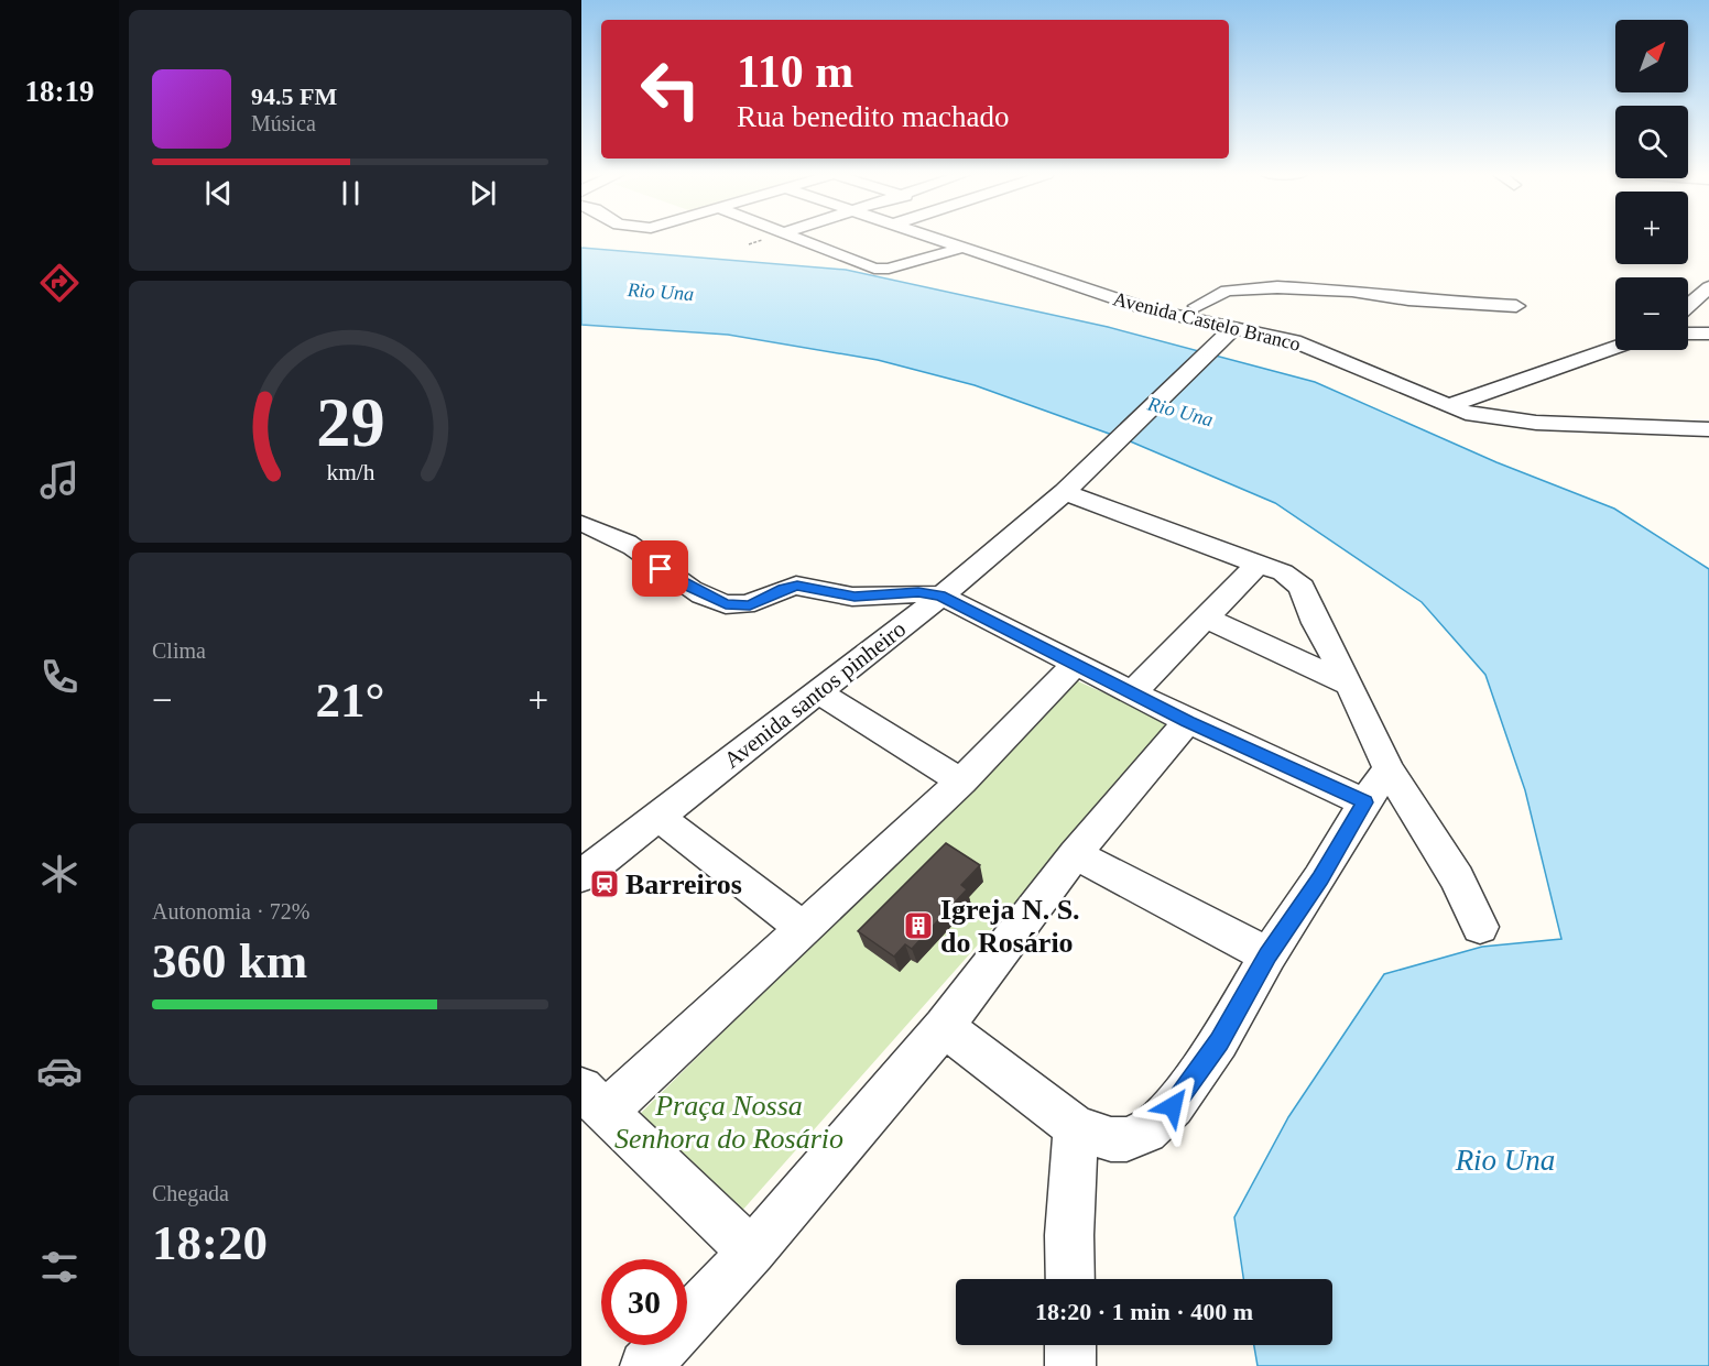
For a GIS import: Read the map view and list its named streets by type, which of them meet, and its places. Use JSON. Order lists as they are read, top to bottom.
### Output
{
  "streets": {
    "street": ["Avenida Castelo Branco", "Avenida santos pinheiro"]
  },
  "crossings": [
    ["Avenida Castelo Branco", "Avenida santos pinheiro"]
  ],
  "water": ["Rio Una"],
  "parks": ["Praça Nossa Senhora do Rosário"],
  "places": {
    "station": ["Barreiros"],
    "building": ["Igreja N. S. do Rosário"]
  },
  "north": "top right",
  "page": {
    "tabs": "18:19",
    "map_buttons": ["+", "−"],
    "turn": ["110 m", "Rua benedito machado"],
    "song": ["94.5 FM", "Música"],
    "tile": [
      "Clima",
      ["Autonomia · 72%", "360 km"],
      ["Chegada", "18:20"]
    ],
    "heat": ["−", "21°", "+"],
    "limit": "30",
    "trip": "18:20 · 1 min · 400 m",
    "gauge": ["29", "km/h"]
  }
}
